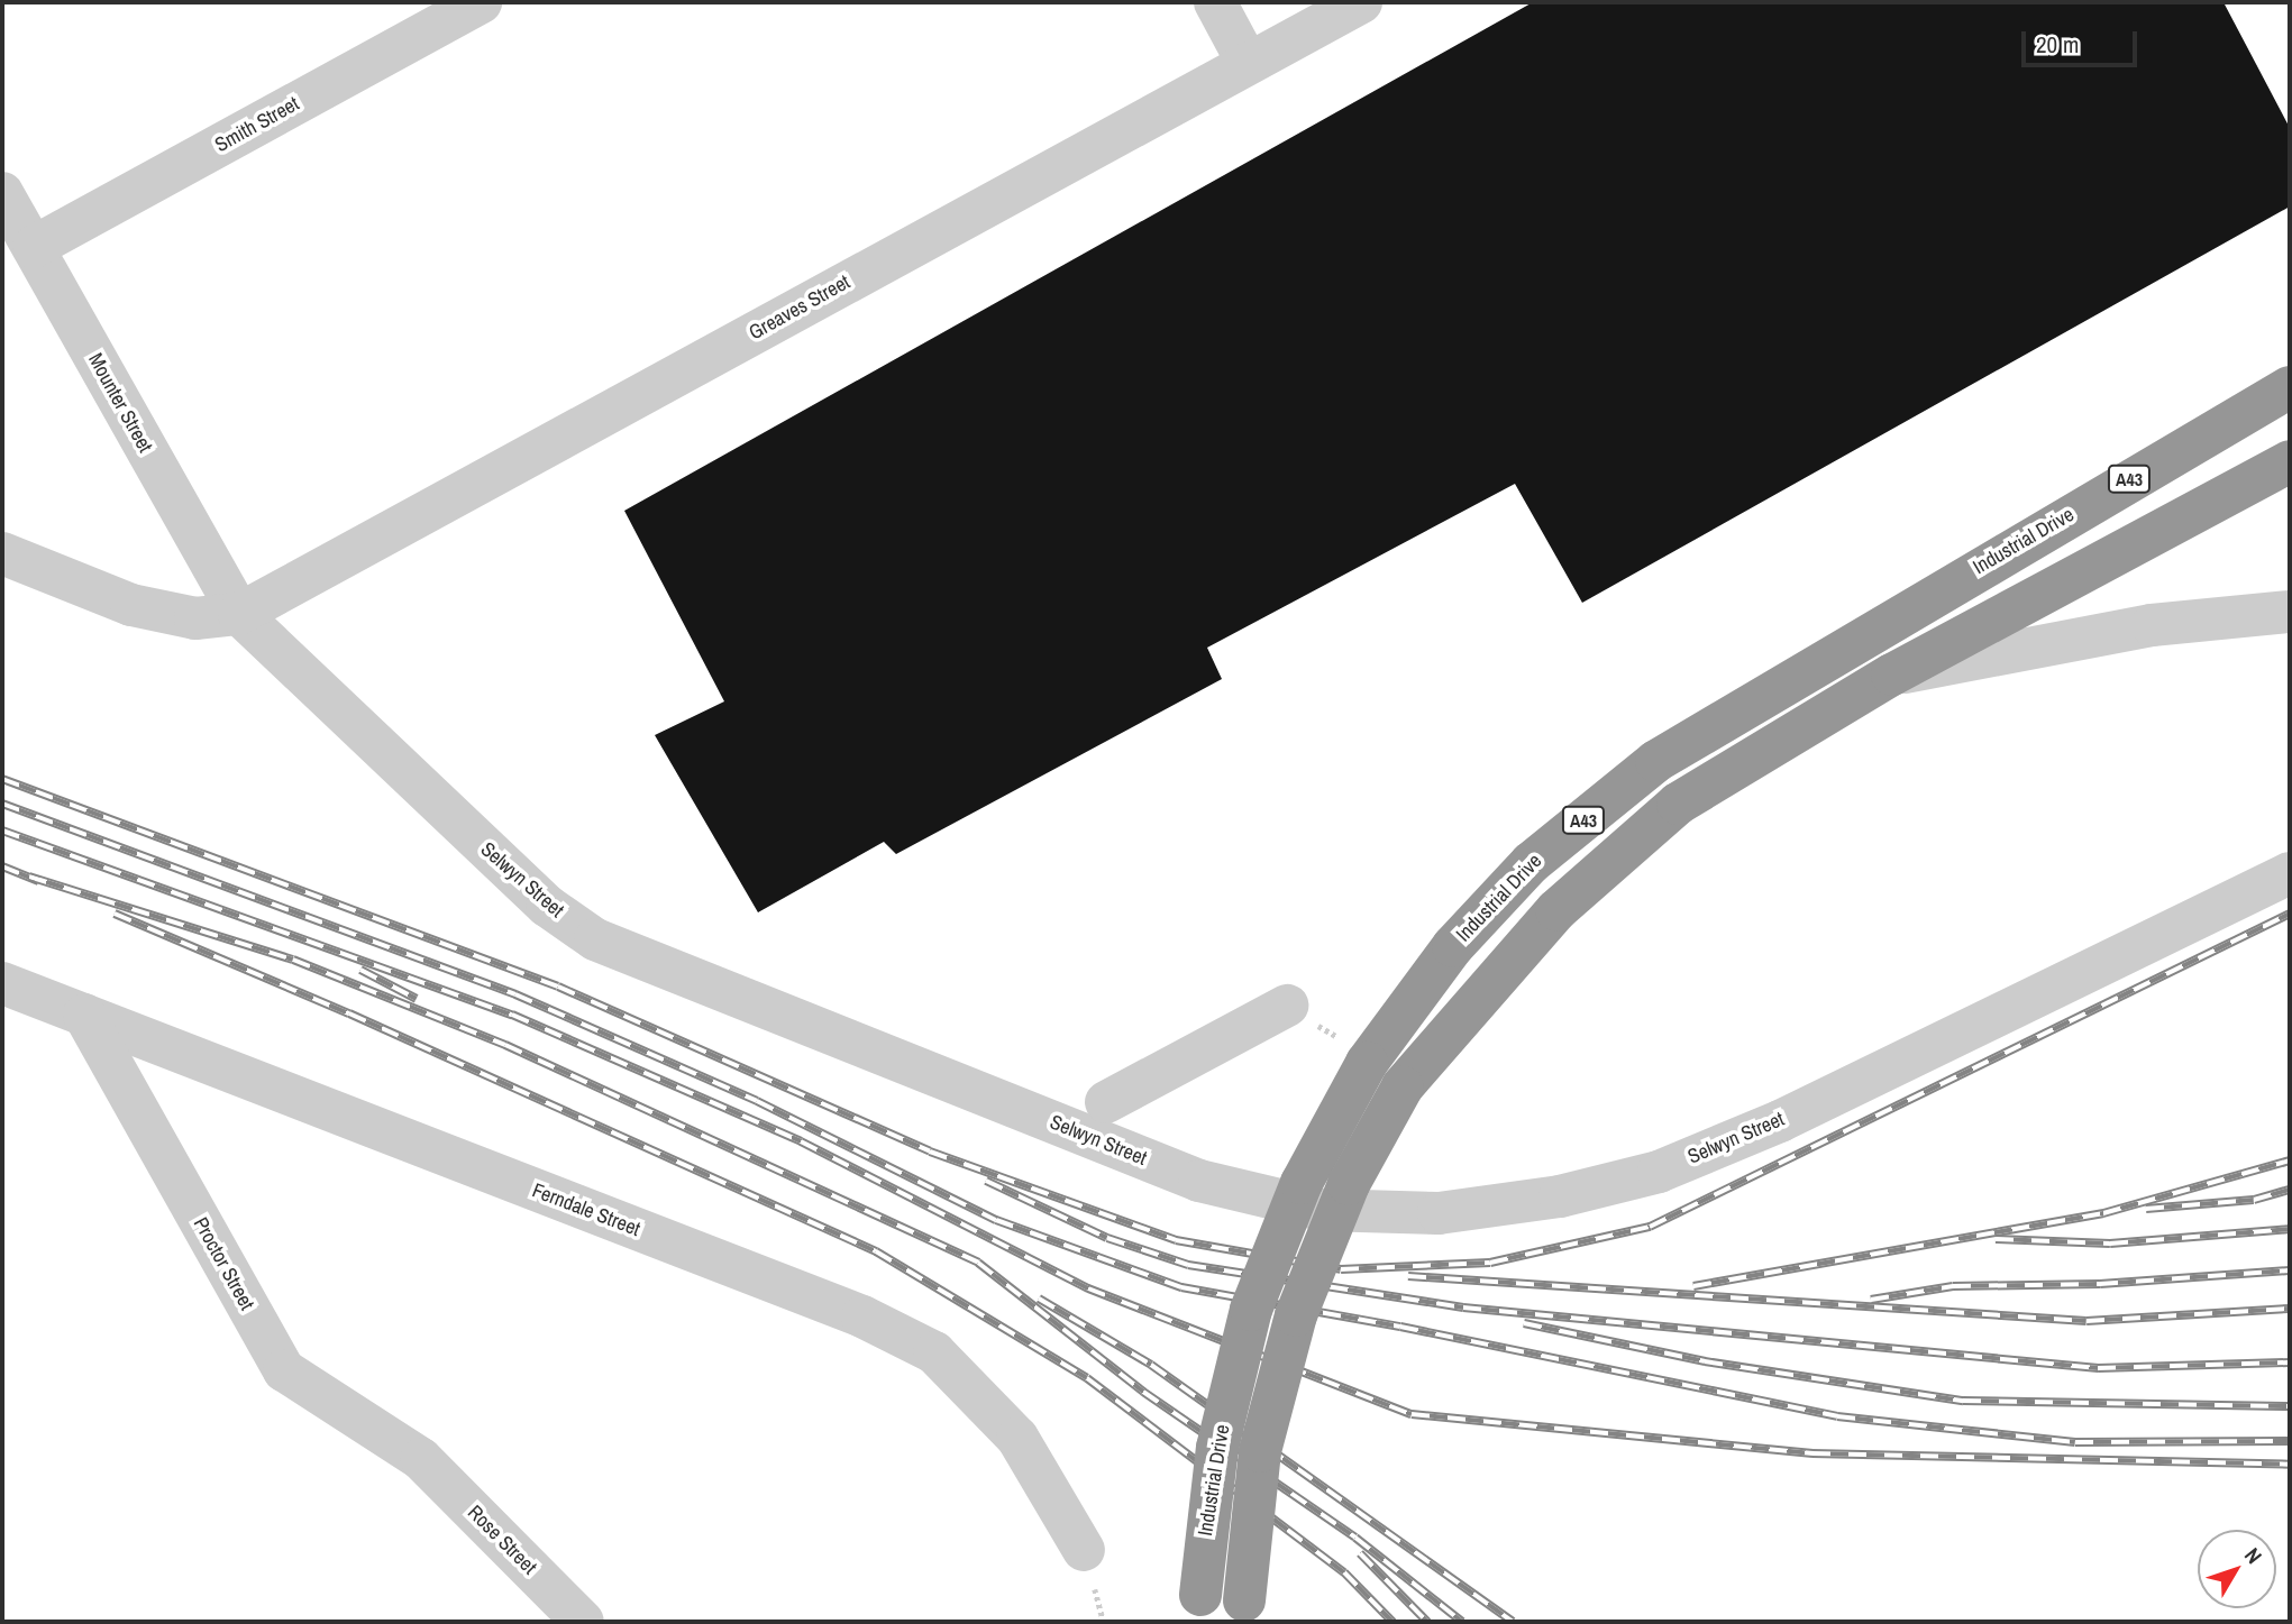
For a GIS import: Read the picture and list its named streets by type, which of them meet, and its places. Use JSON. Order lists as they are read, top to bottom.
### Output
{
  "streets": {
    "highway": ["A43", "Industrial Drive"],
    "street": [
      "Smith Street",
      "Greaves Street",
      "Mounter Street",
      "Selwyn Street",
      "Ferndale Street",
      "Proctor Street",
      "Rose Street"
    ]
  },
  "crossings": [
    ["Smith Street", "Mounter Street"],
    ["Greaves Street", "Mounter Street"],
    ["Greaves Street", "Selwyn Street"],
    ["Mounter Street", "Selwyn Street"],
    ["Ferndale Street", "Proctor Street"],
    ["Proctor Street", "Rose Street"]
  ],
  "scale_bar": "20 m",
  "north": "top right"
}
